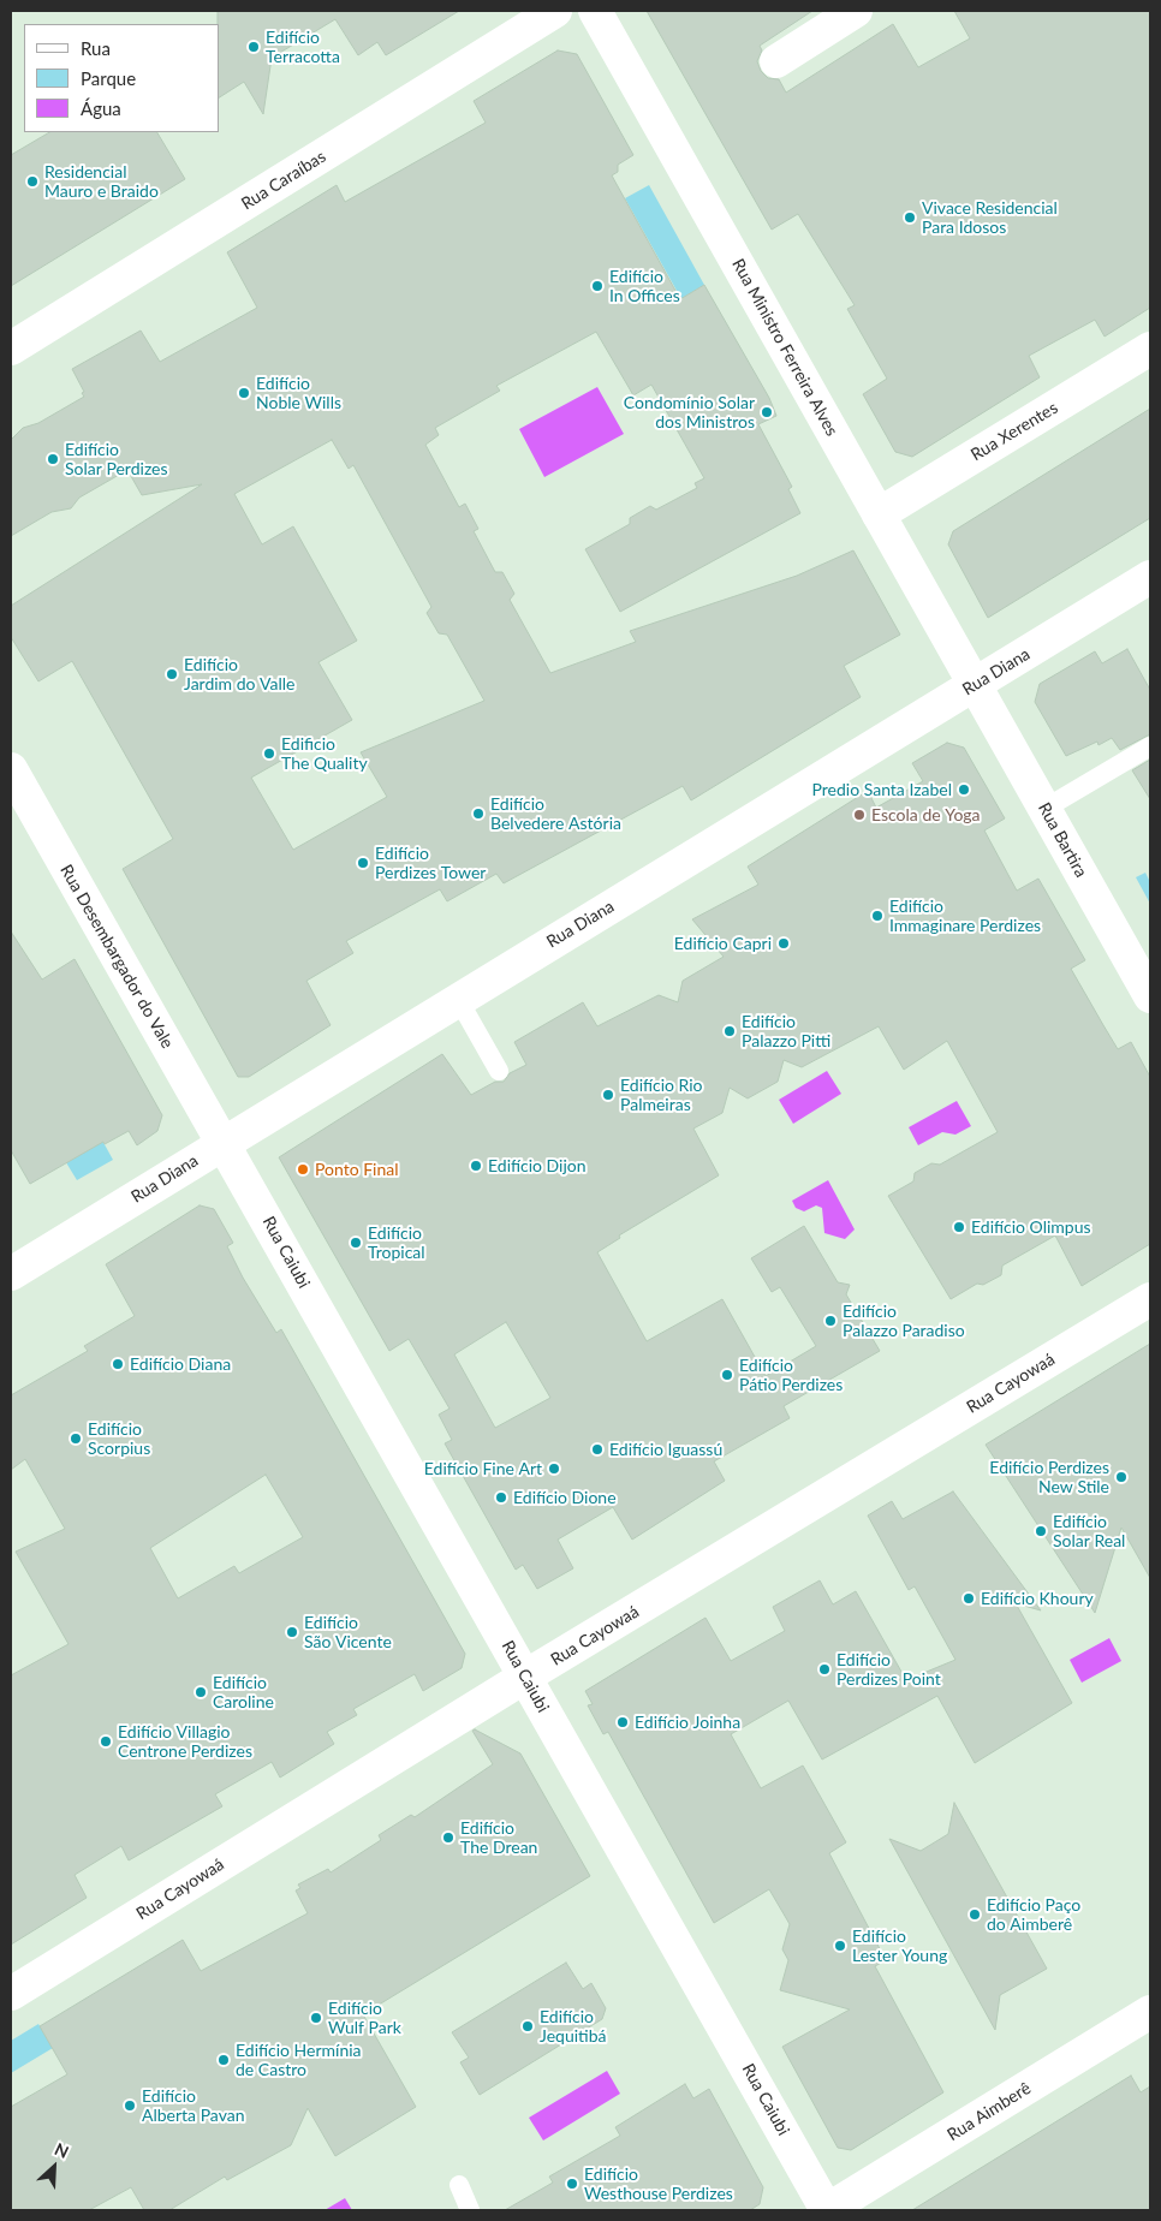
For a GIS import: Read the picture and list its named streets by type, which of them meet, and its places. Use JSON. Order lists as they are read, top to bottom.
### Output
{
  "streets": {
    "street": [
      "Rua Caraíbas",
      "Rua Ministro Ferreira Alves",
      "Rua Xerentes",
      "Rua Diana",
      "Rua Bartira",
      "Rua Desembargador do Vale",
      "Rua Caiubi",
      "Rua Cayowaá",
      "Rua Aimberê"
    ]
  },
  "crossings": [
    ["Rua Ministro Ferreira Alves", "Rua Xerentes"],
    ["Rua Ministro Ferreira Alves", "Rua Diana"],
    ["Rua Ministro Ferreira Alves", "Rua Bartira"],
    ["Rua Diana", "Rua Bartira"],
    ["Rua Diana", "Rua Desembargador do Vale"],
    ["Rua Diana", "Rua Caiubi"],
    ["Rua Desembargador do Vale", "Rua Caiubi"],
    ["Rua Caiubi", "Rua Cayowaá"],
    ["Rua Caiubi", "Rua Aimberê"]
  ],
  "places": [
    "Edifício Terracotta",
    "Residencial Mauro e Braido",
    "Vivace Residencial Para Idosos",
    "Edifício In Offices",
    "Edifício Noble Wills",
    "Condomínio Solar dos Ministros",
    "Edifício Solar Perdizes",
    "Edifício Jardim do Valle",
    "Edificio The Quality",
    "Predio Santa Izabel",
    "Edifício Belvedere Astória",
    "Escola de Yoga",
    "Edifício Perdizes Tower",
    "Edifício Immaginare Perdizes",
    "Edifício Capri",
    "Edifício Palazzo Pitti",
    "Edifício Rio Palmeiras",
    "Edifício Dijon",
    "Ponto Final",
    "Edifício Olimpus",
    "Edifício Tropical",
    "Edifício Palazzo Paradiso",
    "Edifício Diana",
    "Edifício Pátio Perdizes",
    "Edifício Scorpius",
    "Edifício Iguassú",
    "Edifício Fine Art",
    "Edifício Perdizes New Stile",
    "Edifício Dione",
    "Edifício Solar Real",
    "Edifício Khoury",
    "Edifício São Vicente",
    "Edifício Perdizes Point",
    "Edifício Caroline",
    "Edifício Joinha",
    "Edifício Villagio Centrone Perdizes",
    "Edifício The Drean",
    "Edifício Paço do Aimberê",
    "Edifício Lester Young",
    "Edifício Wulf Park",
    "Edifício Jequitibá",
    "Edifício Hermínia de Castro",
    "Edifício Alberta Pavan",
    "Edifício Westhouse Perdizes"
  ],
  "legend": ["Rua", "Parque", "Água"],
  "north": "top right"
}
